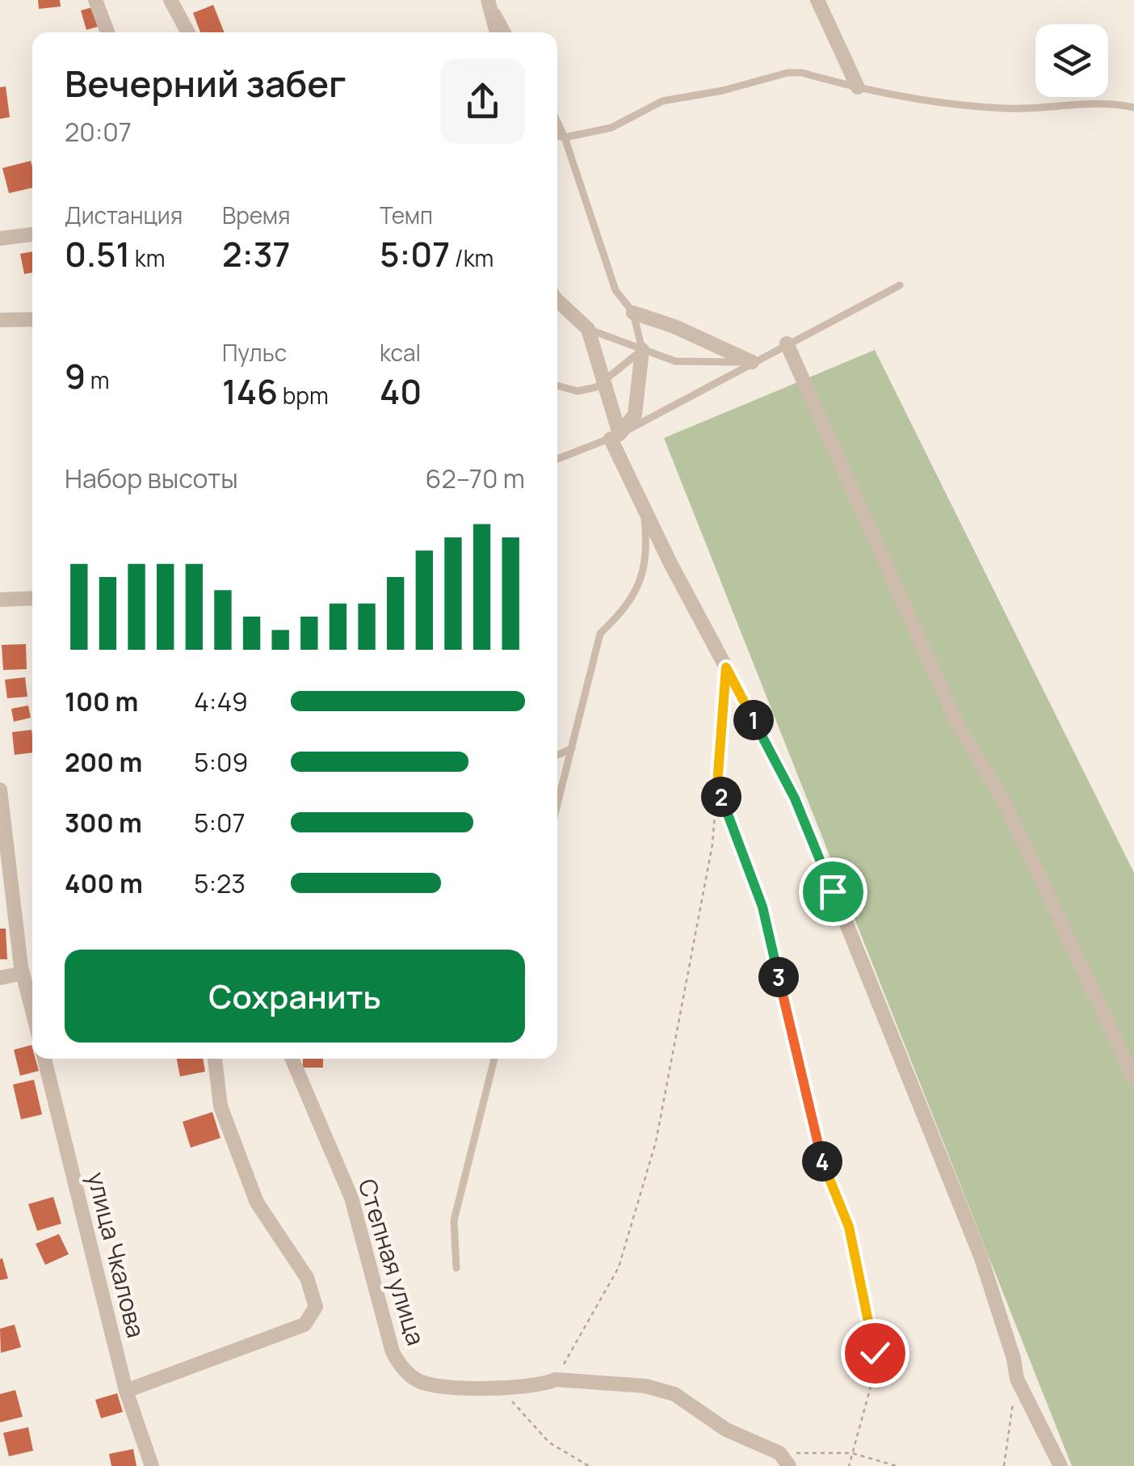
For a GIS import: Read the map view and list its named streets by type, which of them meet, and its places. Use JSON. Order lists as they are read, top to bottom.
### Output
{
  "streets": {
    "street": ["улица Чкалова", "Степная улица"]
  },
  "page": {
    "heading": ["Вечерний забег", "20:07"],
    "stats": [
      ["Дистанция", "0.51 km"],
      ["Время", "2:37"],
      ["Темп", "5:07 /km"],
      ["9 m"],
      ["Пульс", "146 bpm"],
      ["kcal", "40"]
    ],
    "chart": ["Набор высоты", "62–70 m"],
    "list": [
      {
        "name": "100 m",
        "note": "4:49"
      },
      {
        "name": "200 m",
        "note": "5:09"
      },
      {
        "name": "300 m",
        "note": "5:07"
      },
      {
        "name": "400 m",
        "note": "5:23"
      }
    ],
    "pins": [
      "1",
      "2",
      "3",
      "4"
    ],
    "buttons": "Сохранить"
  }
}
